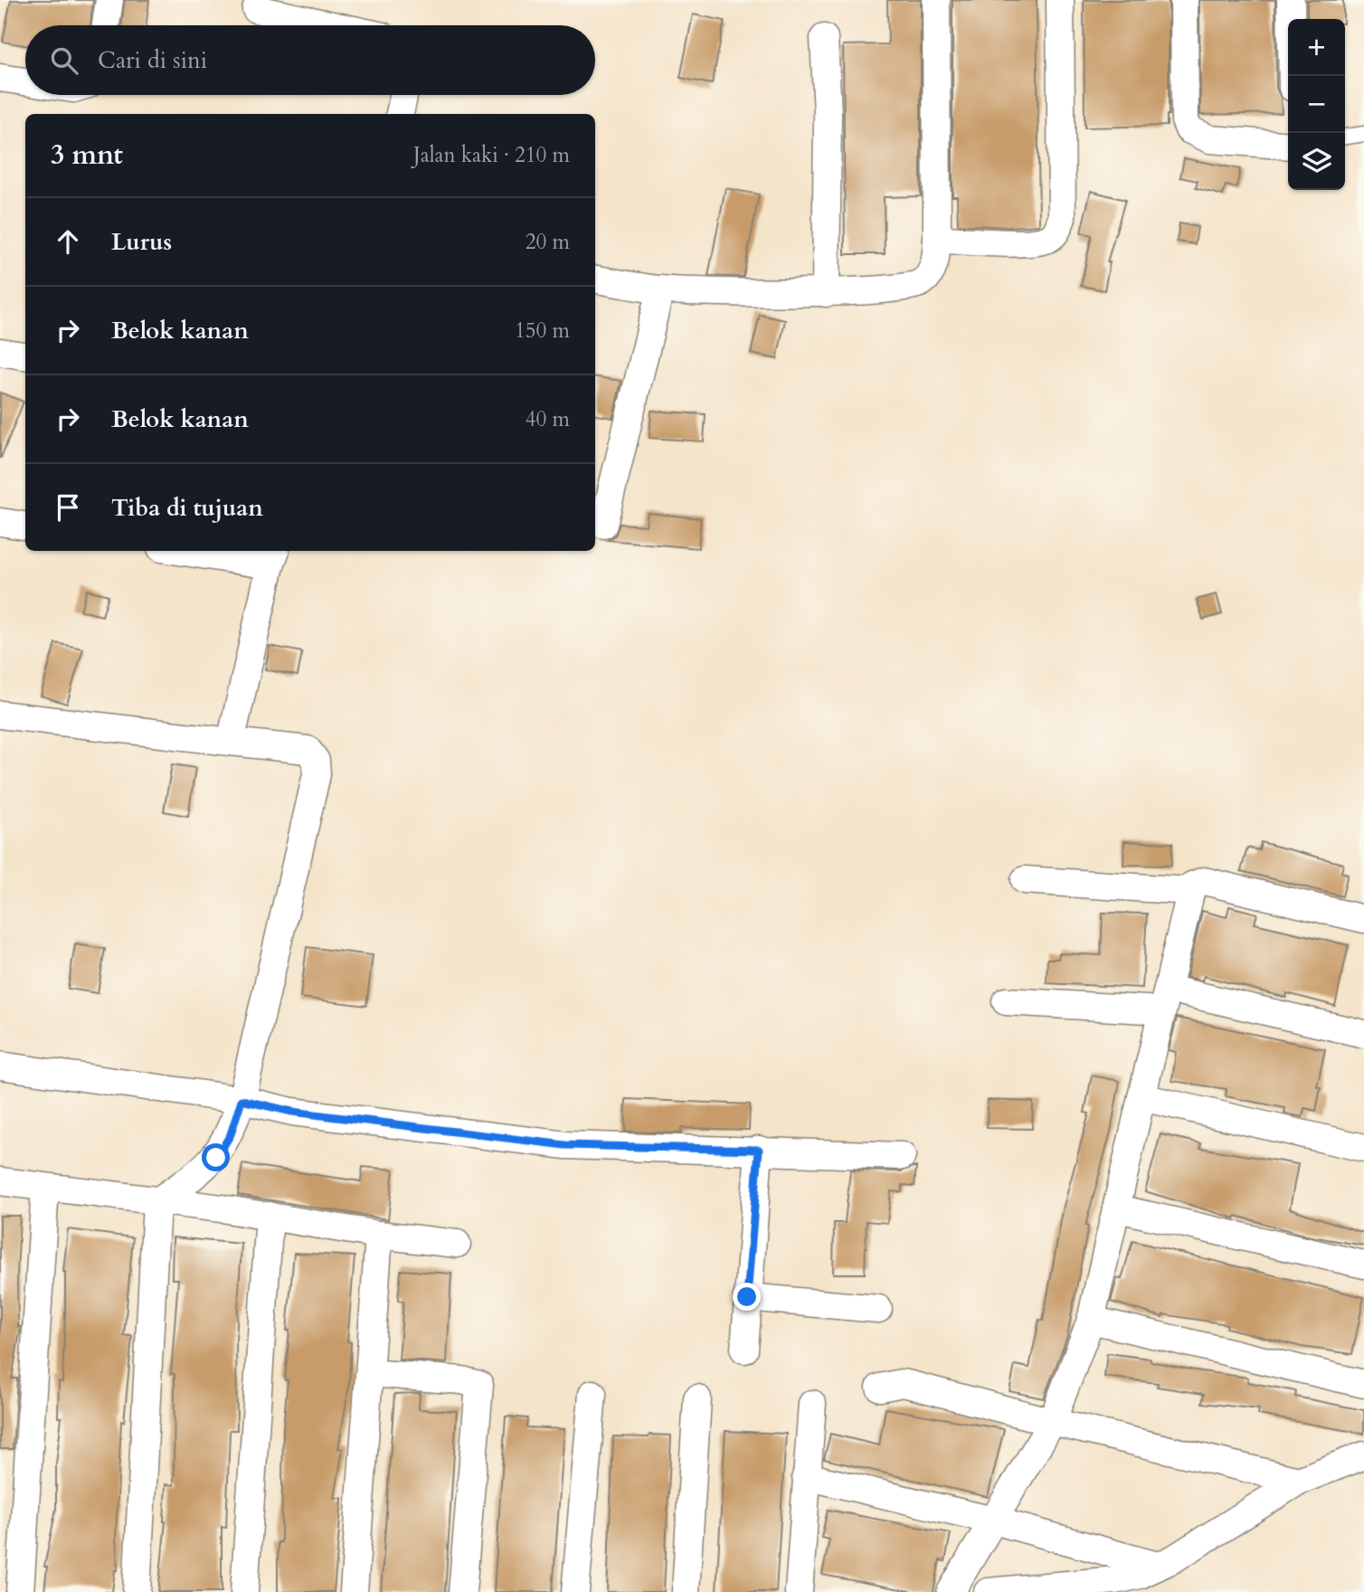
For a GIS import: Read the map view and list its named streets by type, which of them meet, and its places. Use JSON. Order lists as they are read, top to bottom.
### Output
{
  "page": {
    "map_buttons": ["+", "−"],
    "search": "Cari di sini",
    "heading": ["3 mnt", "Jalan kaki · 210 m"],
    "list": [
      ["Lurus", "20 m"],
      ["Belok kanan", "150 m"],
      ["Belok kanan", "40 m"],
      "Tiba di tujuan"
    ]
  }
}
